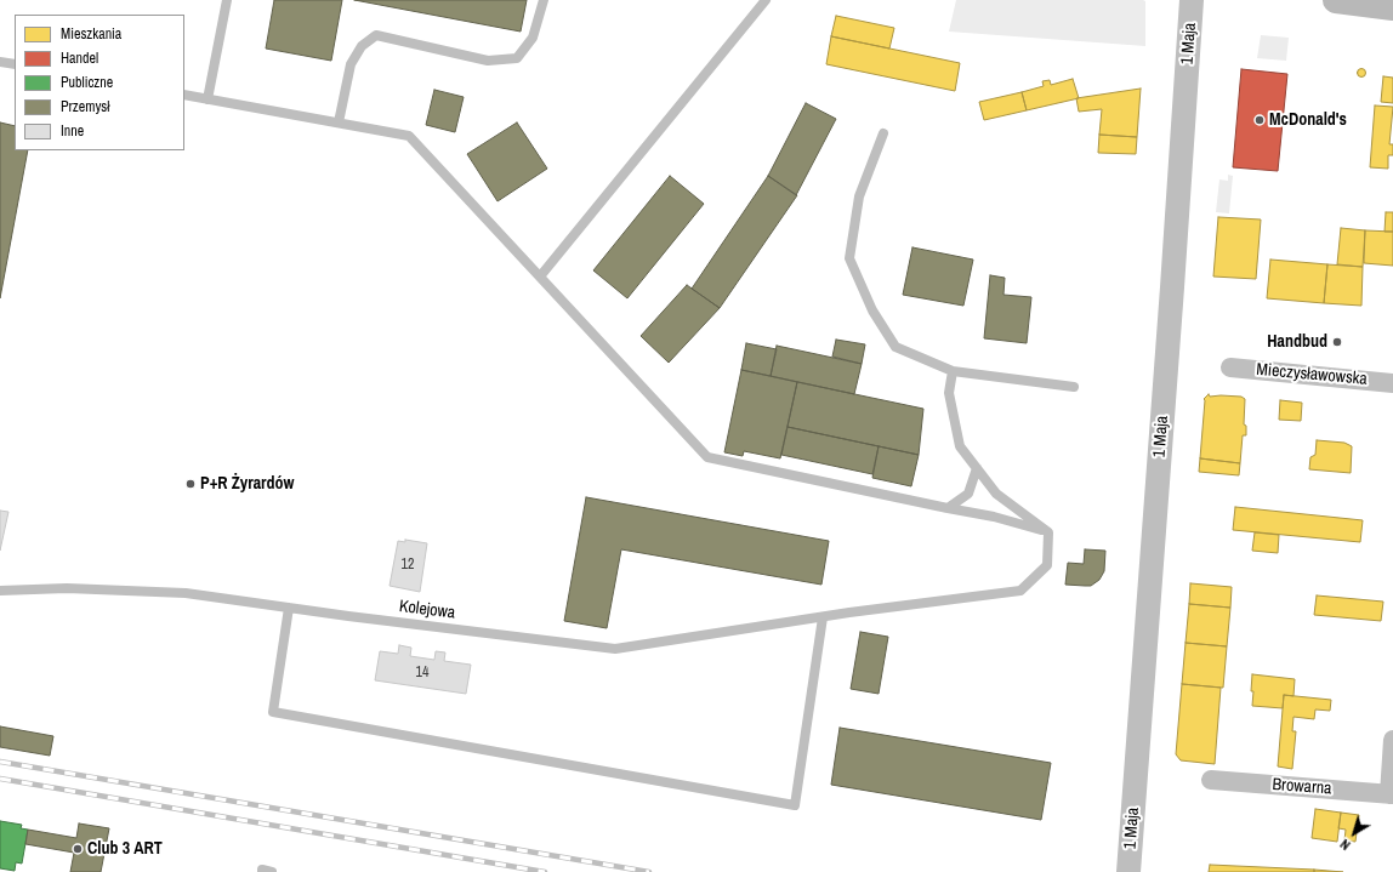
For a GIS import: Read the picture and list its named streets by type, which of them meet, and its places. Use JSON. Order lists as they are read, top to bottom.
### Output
{
  "streets": {
    "street": ["1 Maja", "Mieczysławowska", "Browarna"],
    "lane": ["Kolejowa"]
  },
  "places": [
    "McDonald's",
    "Handbud",
    "P+R Żyrardów",
    "Club 3 ART"
  ],
  "house_numbers": ["12", "14"],
  "legend": [
    "Mieszkania",
    "Handel",
    "Publiczne",
    "Przemysł",
    "Inne"
  ],
  "north": "bottom left"
}
